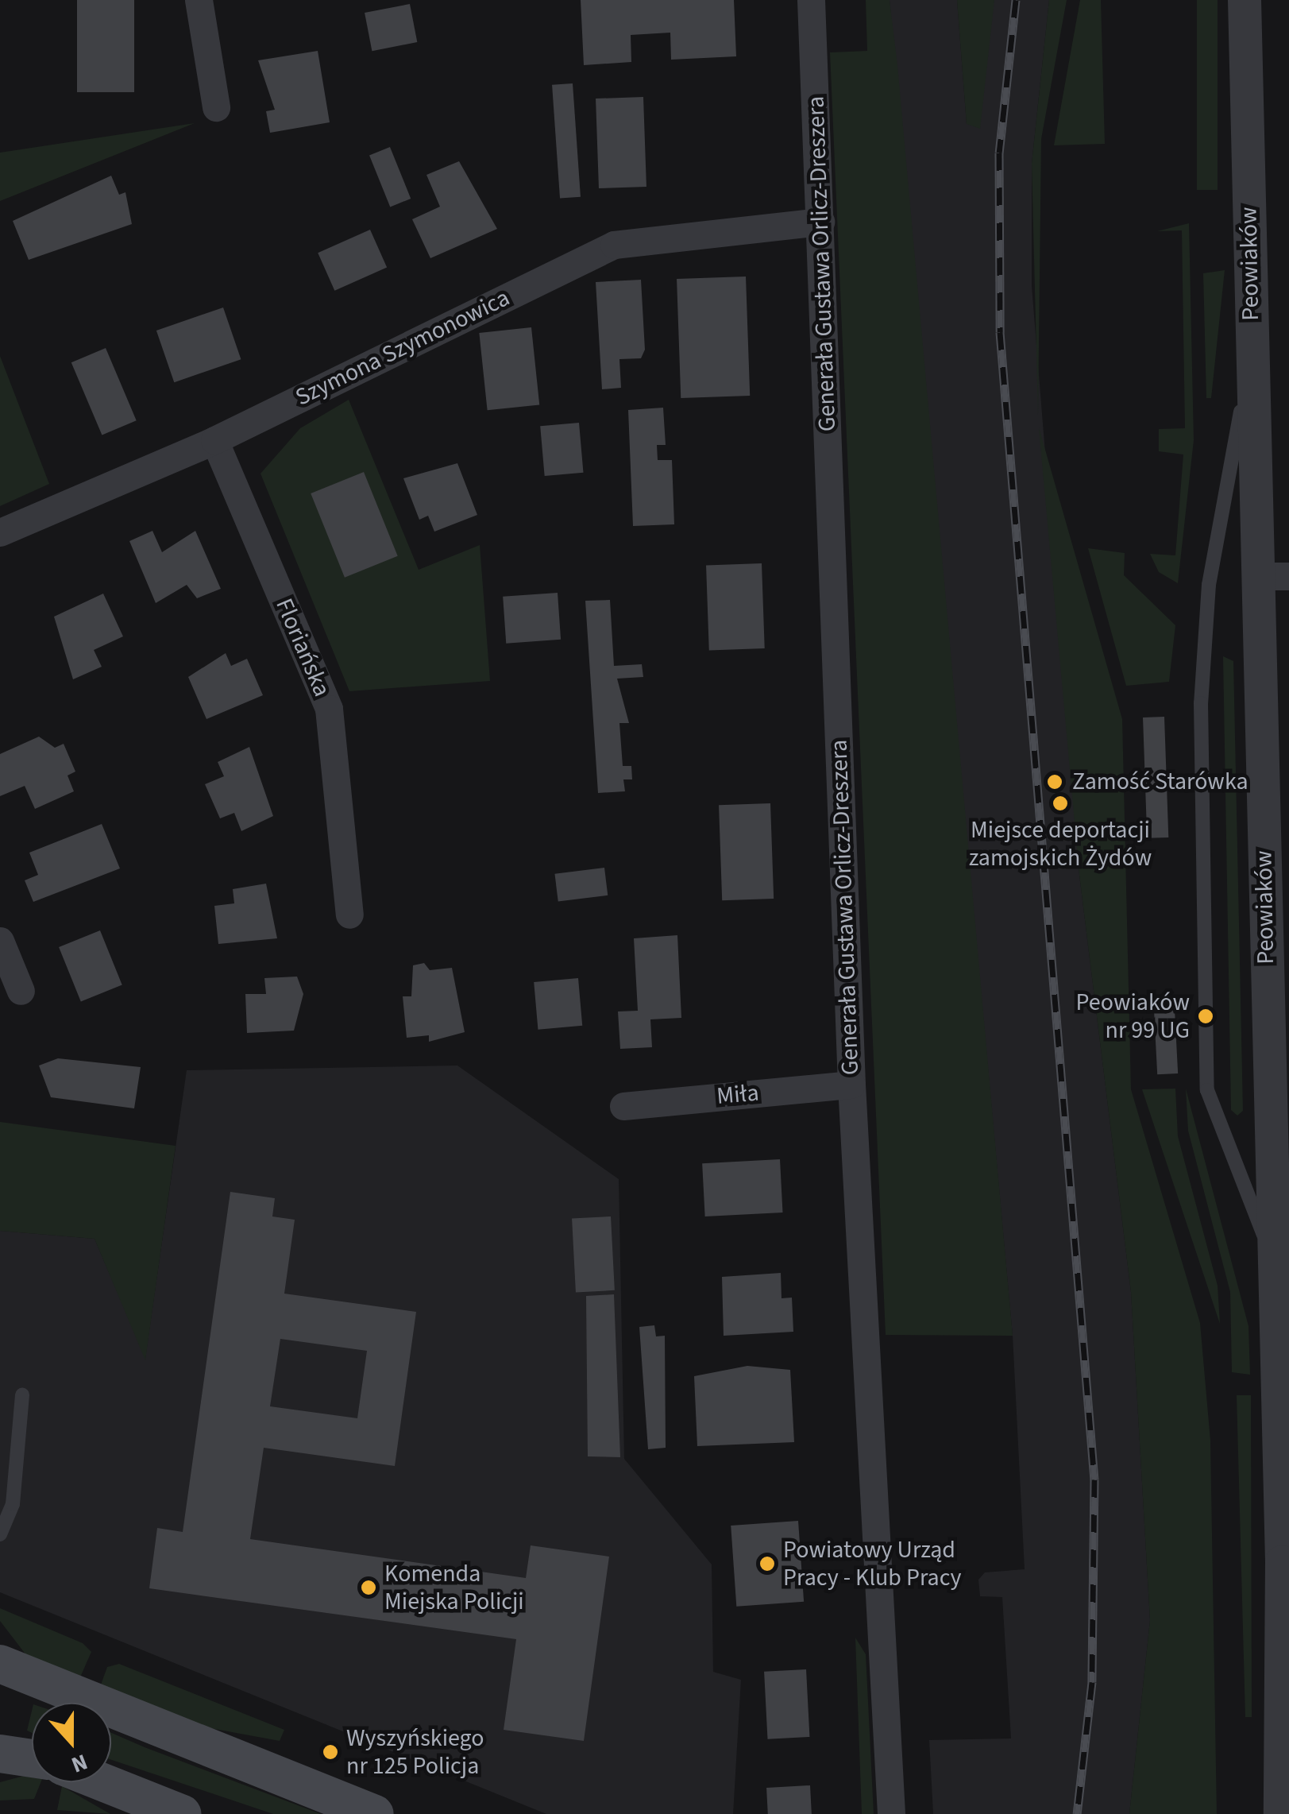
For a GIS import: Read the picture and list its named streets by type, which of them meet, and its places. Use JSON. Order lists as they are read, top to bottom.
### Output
{
  "streets": {
    "street": [
      "Generała Gustawa Orlicz-Dreszera",
      "Peowiaków",
      "Szymona Szymonowica",
      "Floriańska",
      "Miła"
    ]
  },
  "crossings": [
    ["Generała Gustawa Orlicz-Dreszera", "Szymona Szymonowica"],
    ["Generała Gustawa Orlicz-Dreszera", "Miła"],
    ["Szymona Szymonowica", "Floriańska"]
  ],
  "places": [
    "Zamość Starówka",
    "Miejsce deportacji zamojskich Żydów",
    "Peowiaków nr 99 UG",
    "Powiatowy Urząd Pracy - Klub Pracy",
    "Komenda Miejska Policji",
    "Wyszyńskiego nr 125 Policja"
  ],
  "north": "bottom"
}
